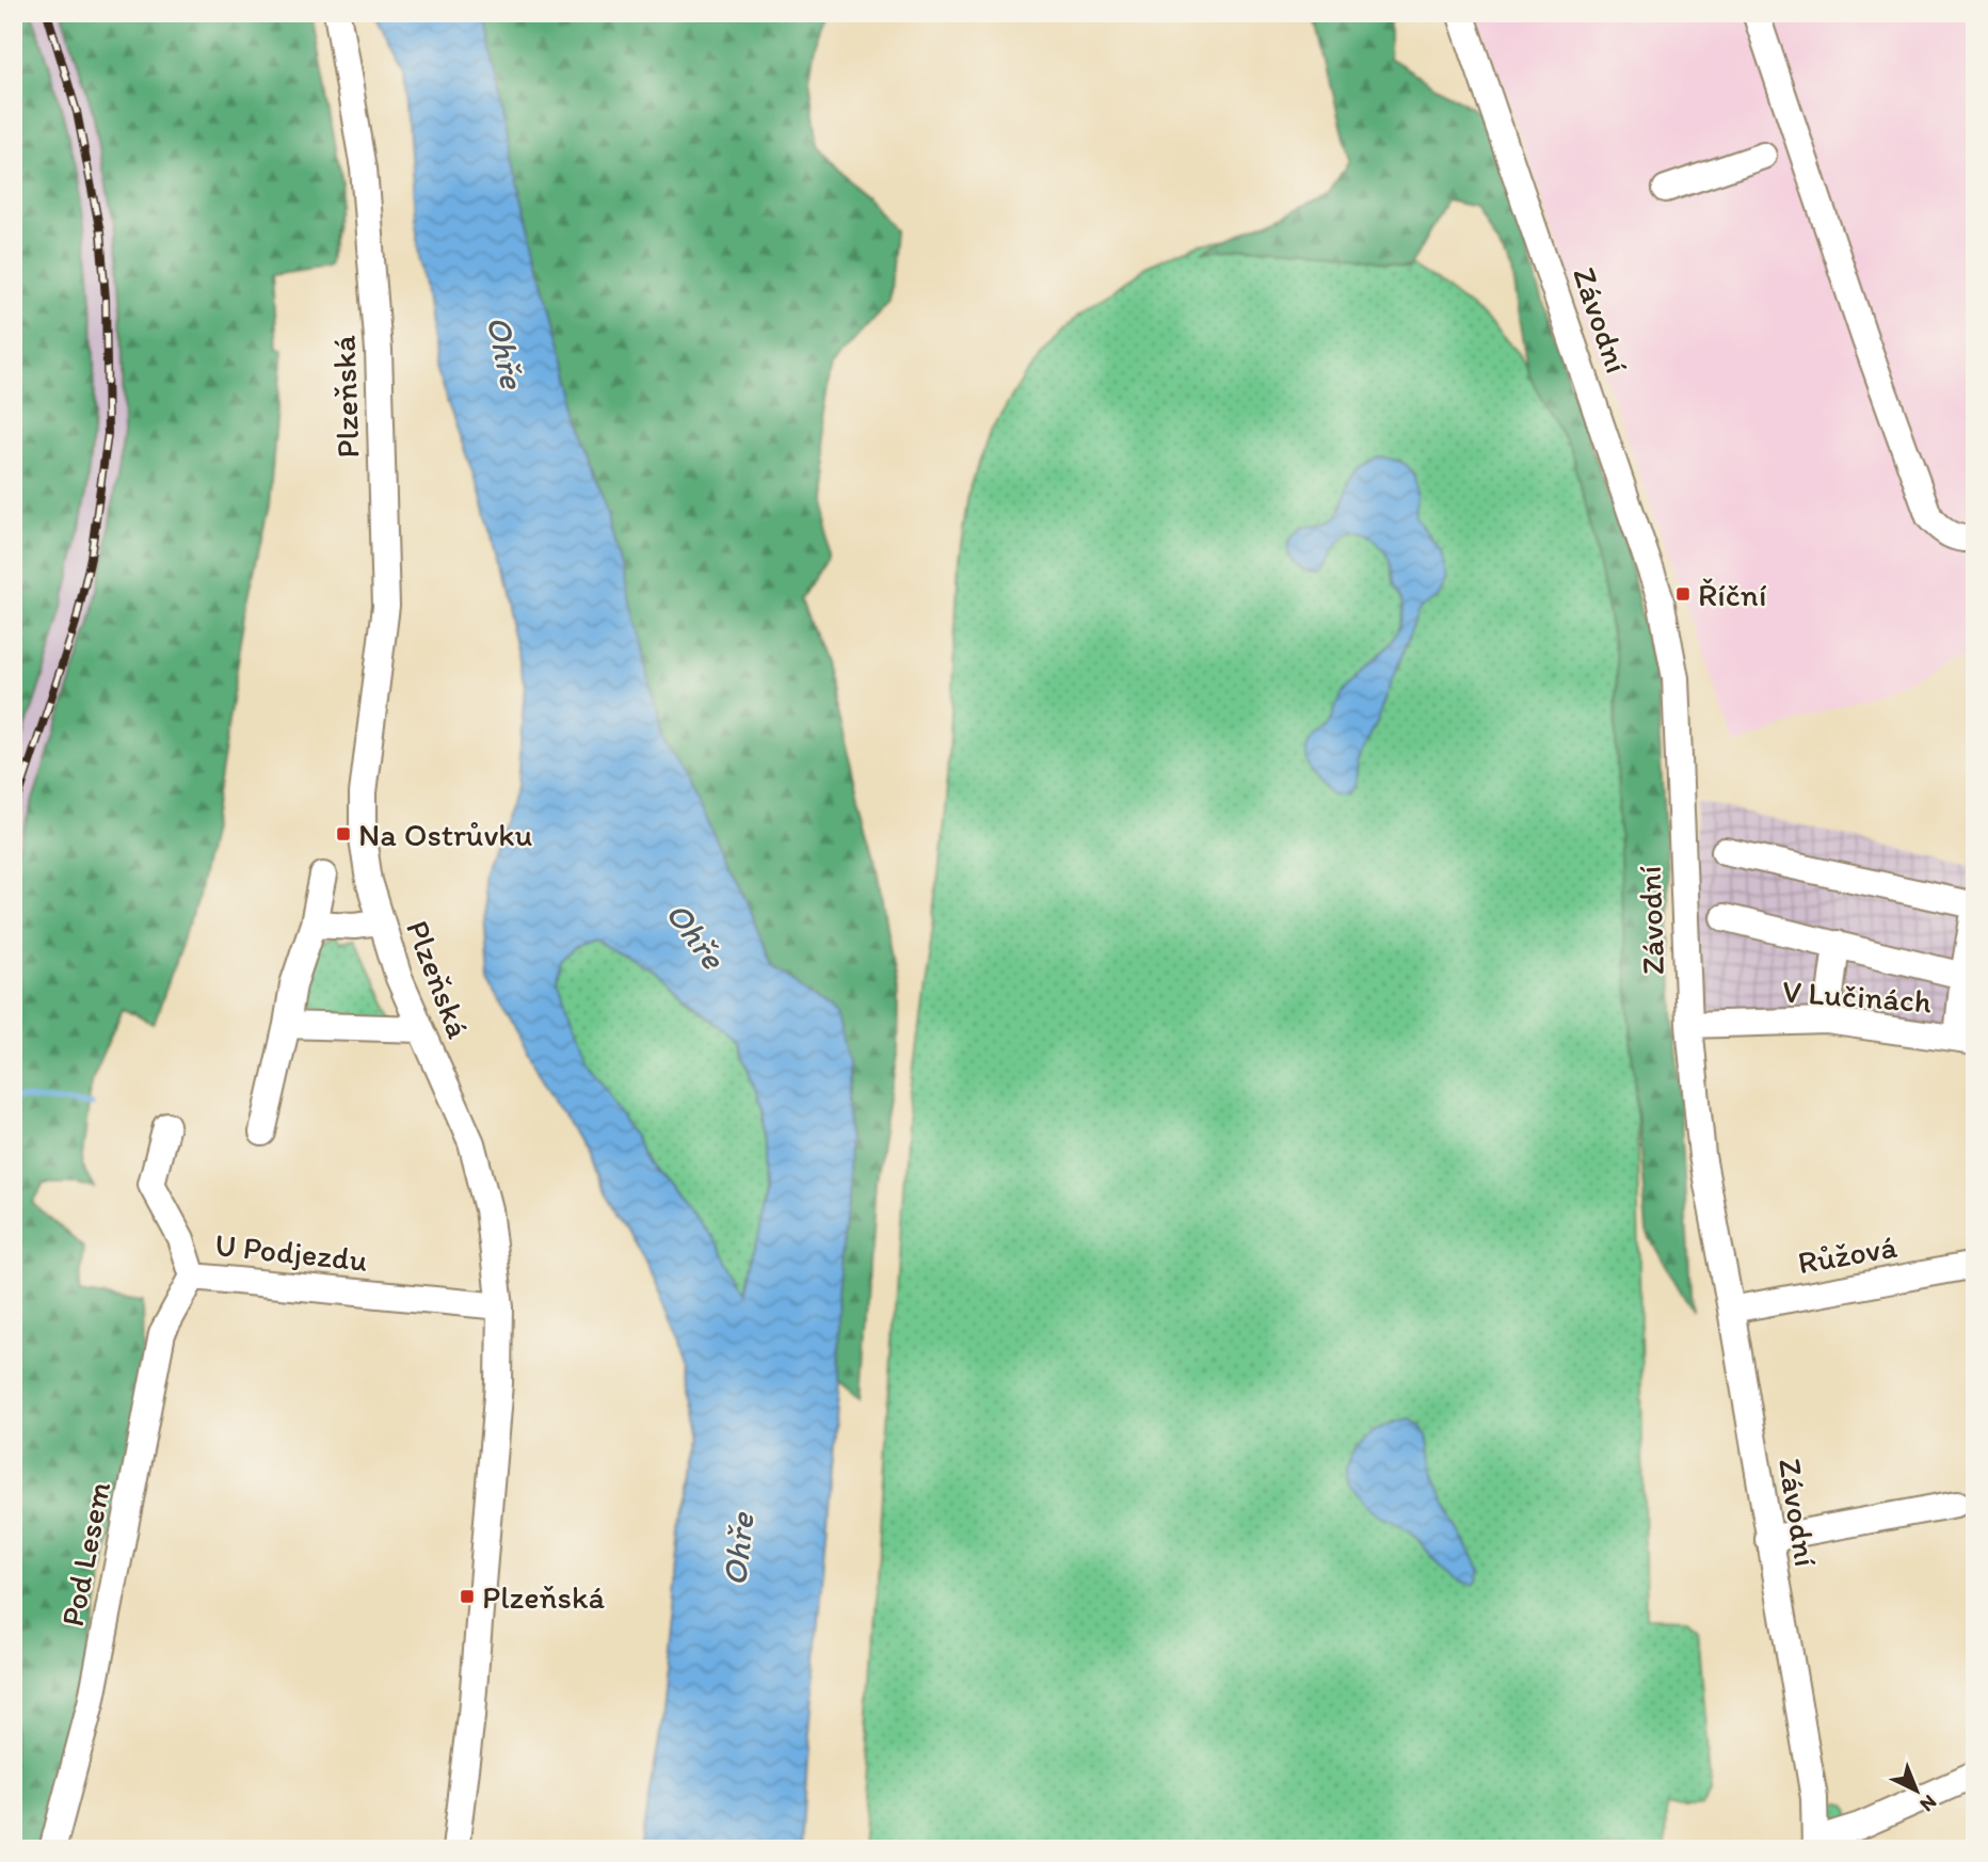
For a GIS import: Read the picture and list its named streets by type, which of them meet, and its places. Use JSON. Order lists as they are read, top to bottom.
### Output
{
  "streets": {
    "street": [
      "Závodní",
      "Plzeňská",
      "V Lučinách",
      "U Podjezdu",
      "Růžová",
      "Pod Lesem"
    ]
  },
  "crossings": [
    ["Závodní", "V Lučinách"],
    ["Závodní", "Růžová"],
    ["Plzeňská", "U Podjezdu"],
    ["U Podjezdu", "Pod Lesem"]
  ],
  "water": ["Ohře"],
  "places": {
    "transit": ["Říční", "Na Ostrůvku", "Plzeňská"]
  },
  "north": "bottom right"
}
